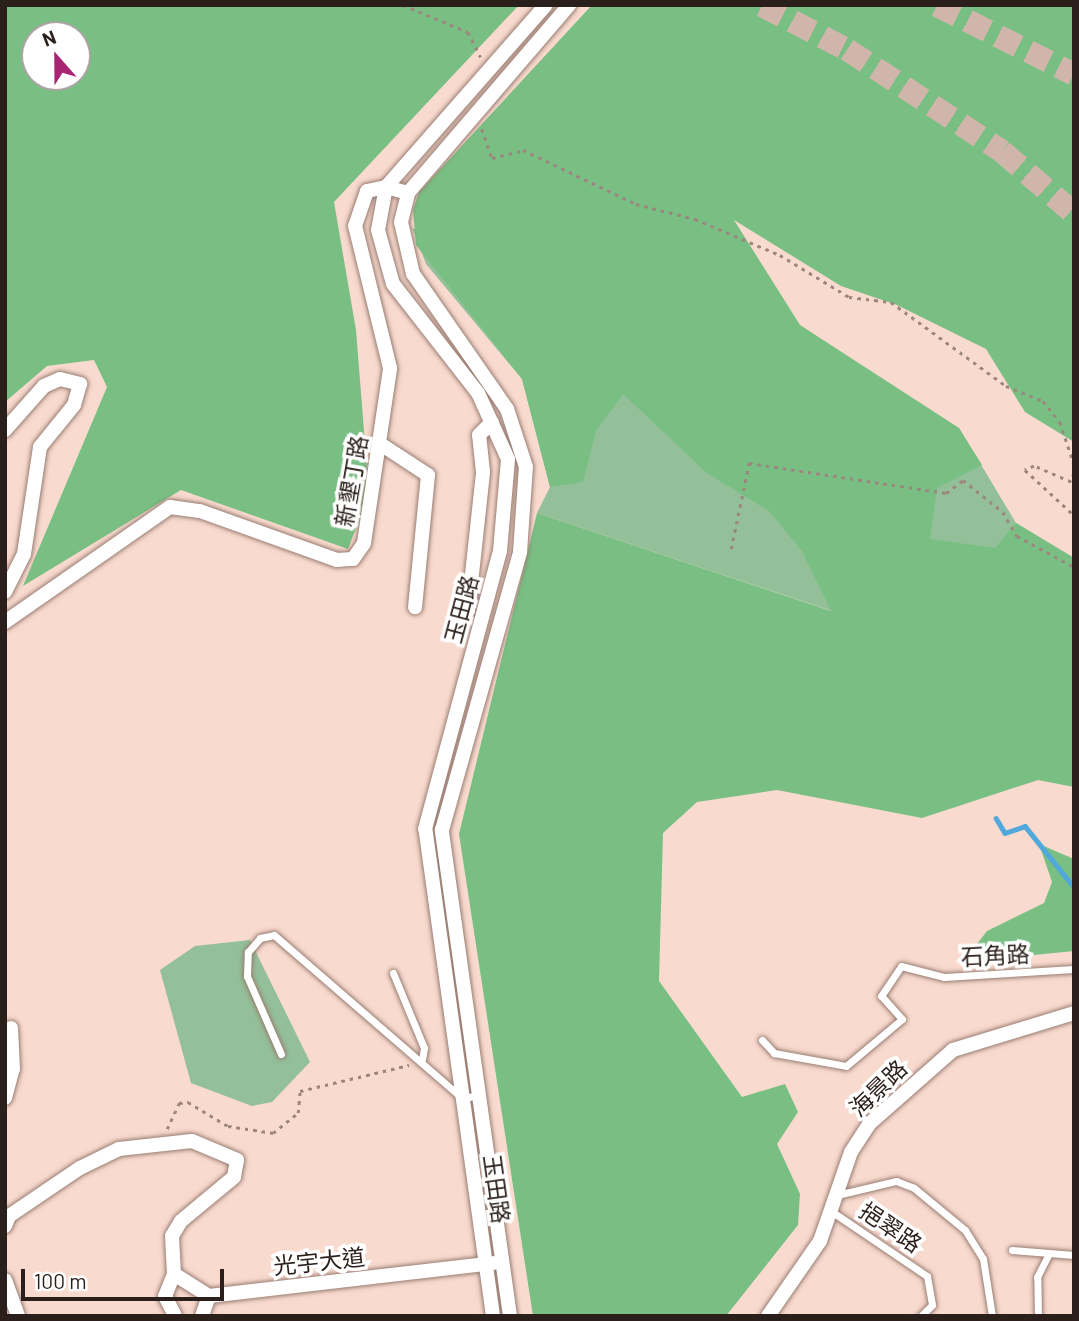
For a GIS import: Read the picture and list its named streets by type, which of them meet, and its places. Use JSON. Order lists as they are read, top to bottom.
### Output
{
  "streets": {
    "street": [
      "新墾丁路",
      "玉田路",
      "海景路",
      "光宇大道"
    ],
    "lane": ["石角路", "挹翠路"]
  },
  "crossings": [
    ["新墾丁路", "玉田路"],
    ["玉田路", "光宇大道"],
    ["海景路", "挹翠路"]
  ],
  "scale_bar": "100 m",
  "north": "top"
}
